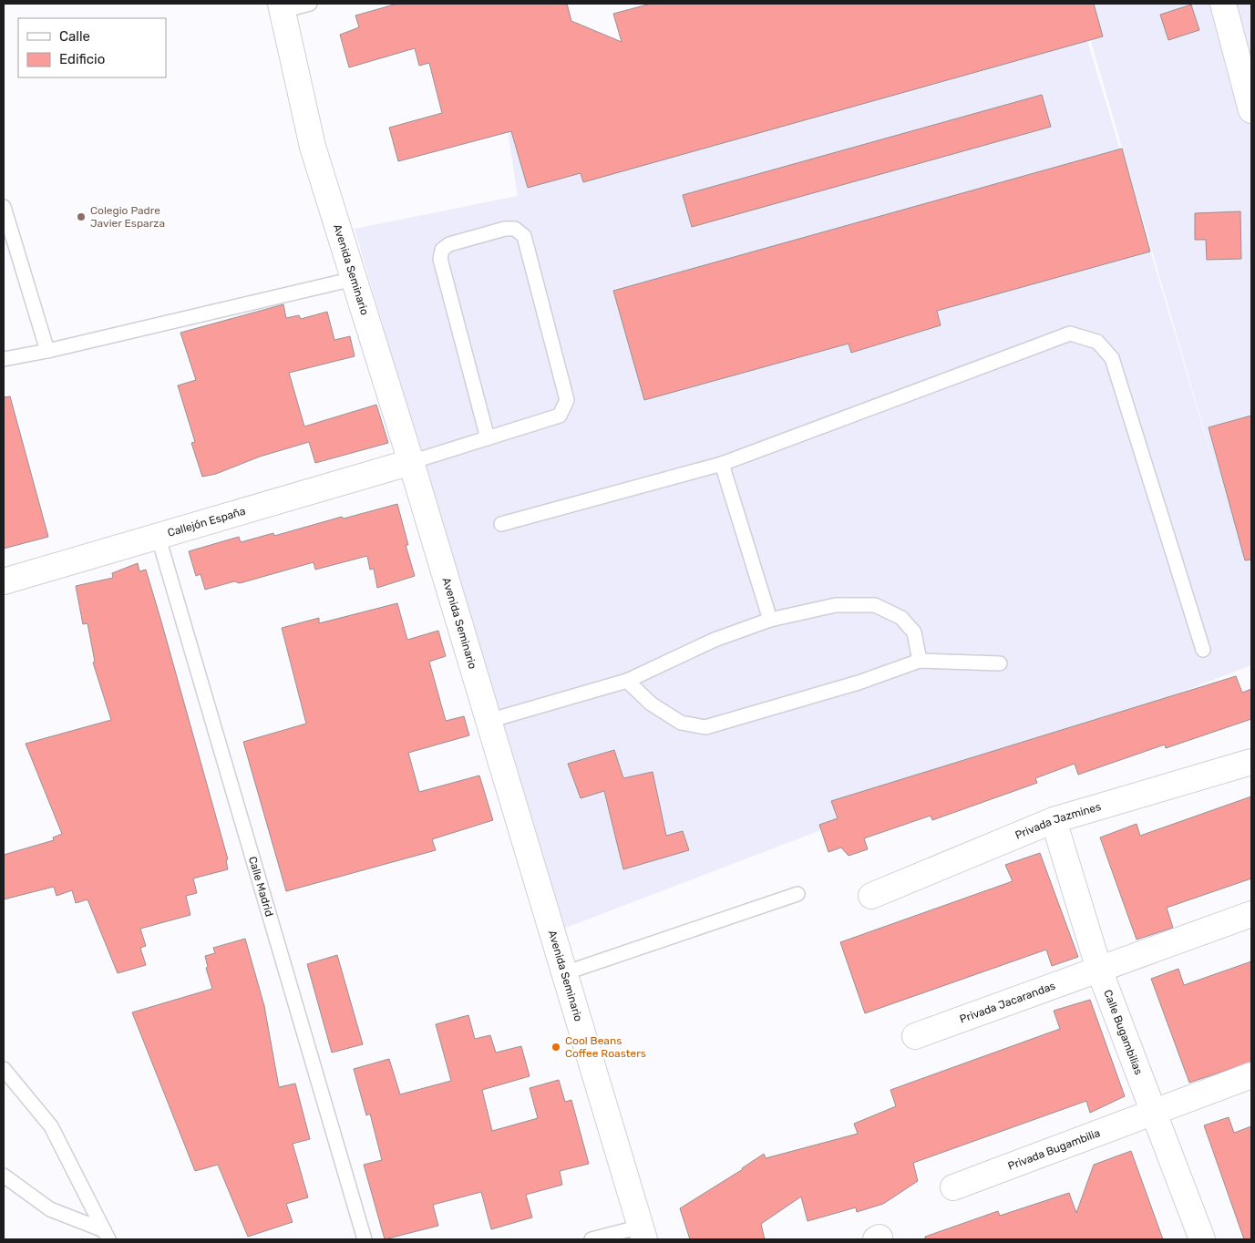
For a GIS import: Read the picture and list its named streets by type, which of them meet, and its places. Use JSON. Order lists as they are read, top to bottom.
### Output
{
  "streets": {
    "street": [
      "Avenida Seminario",
      "Callejón España",
      "Privada Jazmines",
      "Privada Jacarandas",
      "Calle Bugambilias",
      "Privada Bugambilia"
    ],
    "lane": ["Calle Madrid"]
  },
  "crossings": [
    ["Avenida Seminario", "Callejón España"],
    ["Callejón España", "Calle Madrid"],
    ["Privada Jazmines", "Calle Bugambilias"],
    ["Privada Jacarandas", "Calle Bugambilias"],
    ["Calle Bugambilias", "Privada Bugambilia"]
  ],
  "places": ["Colegio Padre Javier Esparza", "Cool Beans Coffee Roasters"],
  "legend": ["Calle", "Edificio"]
}
